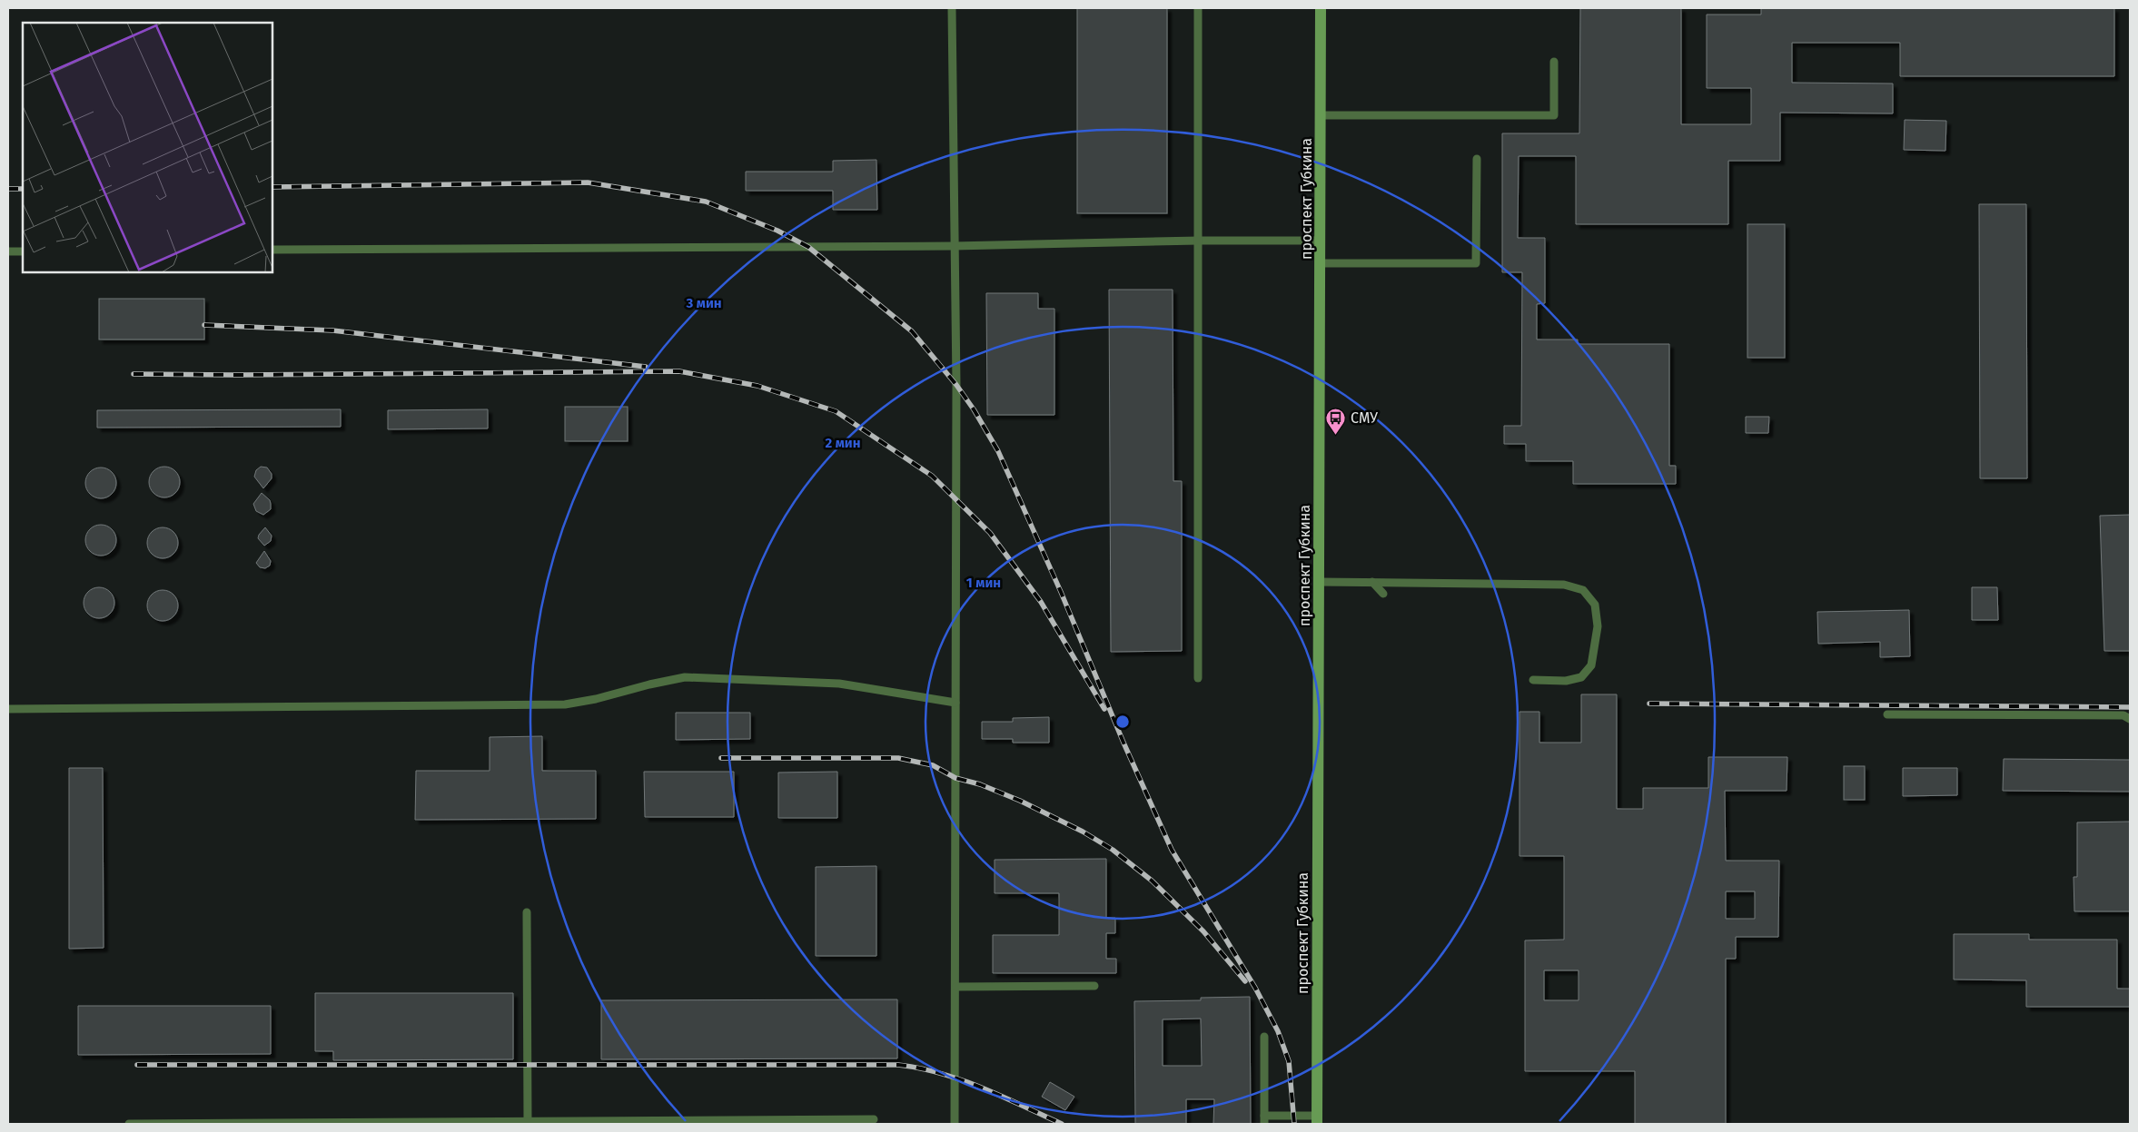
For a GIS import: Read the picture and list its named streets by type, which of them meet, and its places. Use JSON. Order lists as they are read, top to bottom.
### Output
{
  "streets": {
    "main road": ["проспект Губкина"]
  },
  "places": {
    "bus stop": ["СМУ"]
  },
  "rings": ["3 мин", "2 мин", "1 мин"]
}
